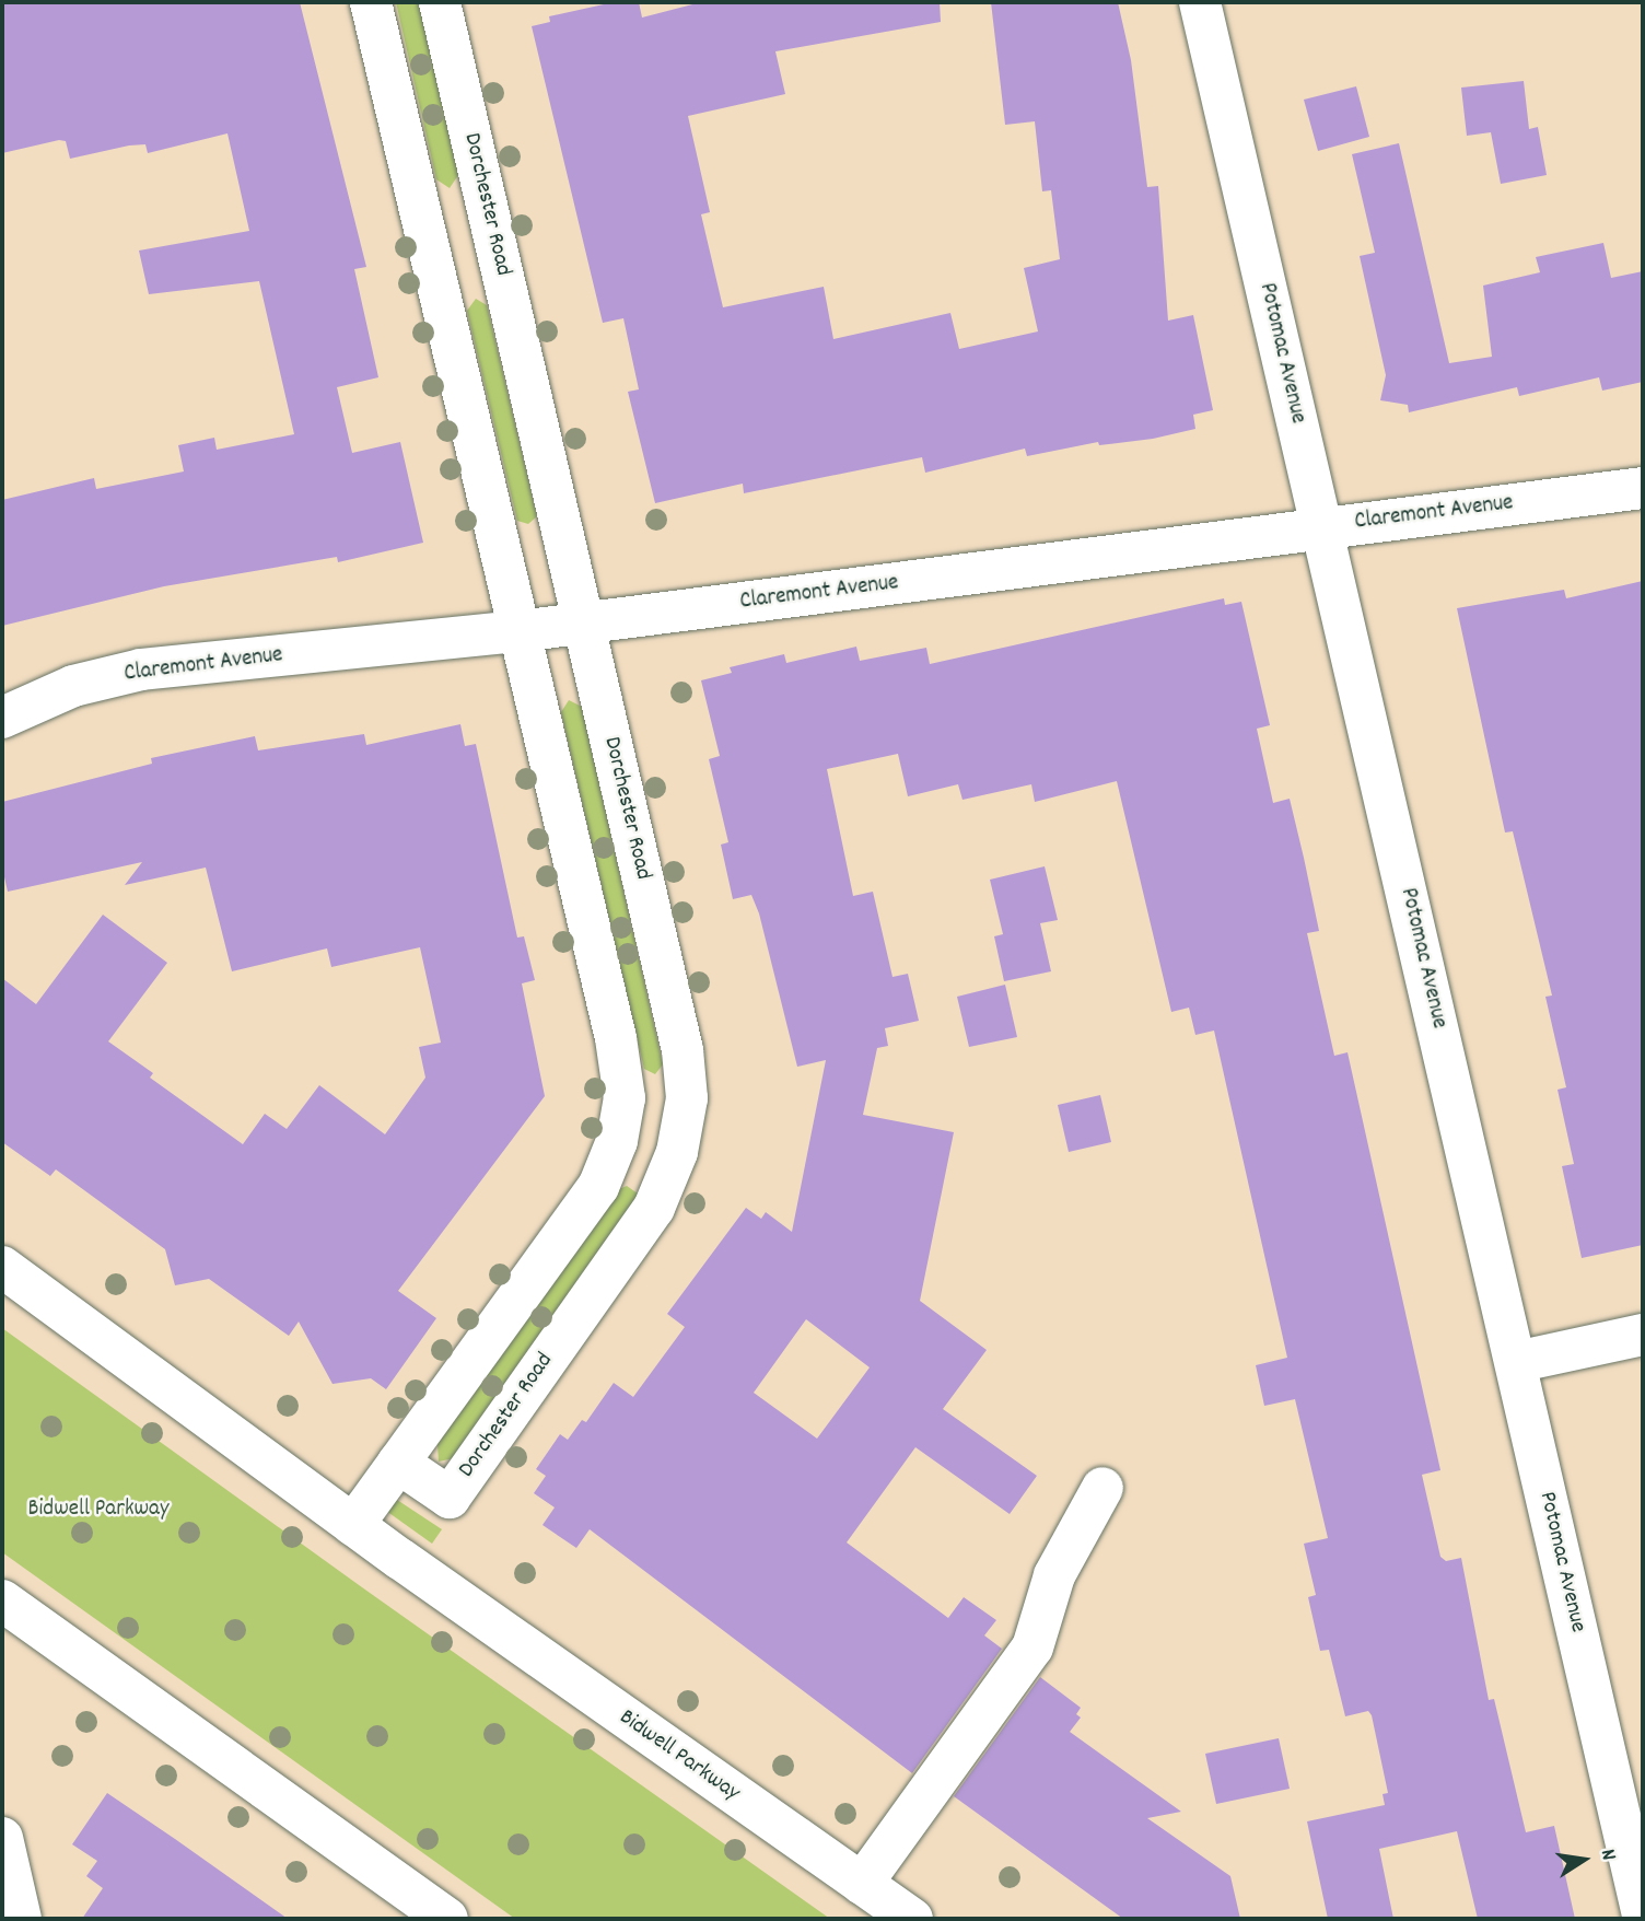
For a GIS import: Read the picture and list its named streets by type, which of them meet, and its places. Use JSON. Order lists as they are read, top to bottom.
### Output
{
  "streets": {
    "street": [
      "Dorchester Road",
      "Potomac Avenue",
      "Claremont Avenue",
      "Bidwell Parkway"
    ]
  },
  "crossings": [
    ["Dorchester Road", "Claremont Avenue"],
    ["Potomac Avenue", "Claremont Avenue"]
  ],
  "parks": ["Bidwell Parkway"],
  "north": "right"
}
